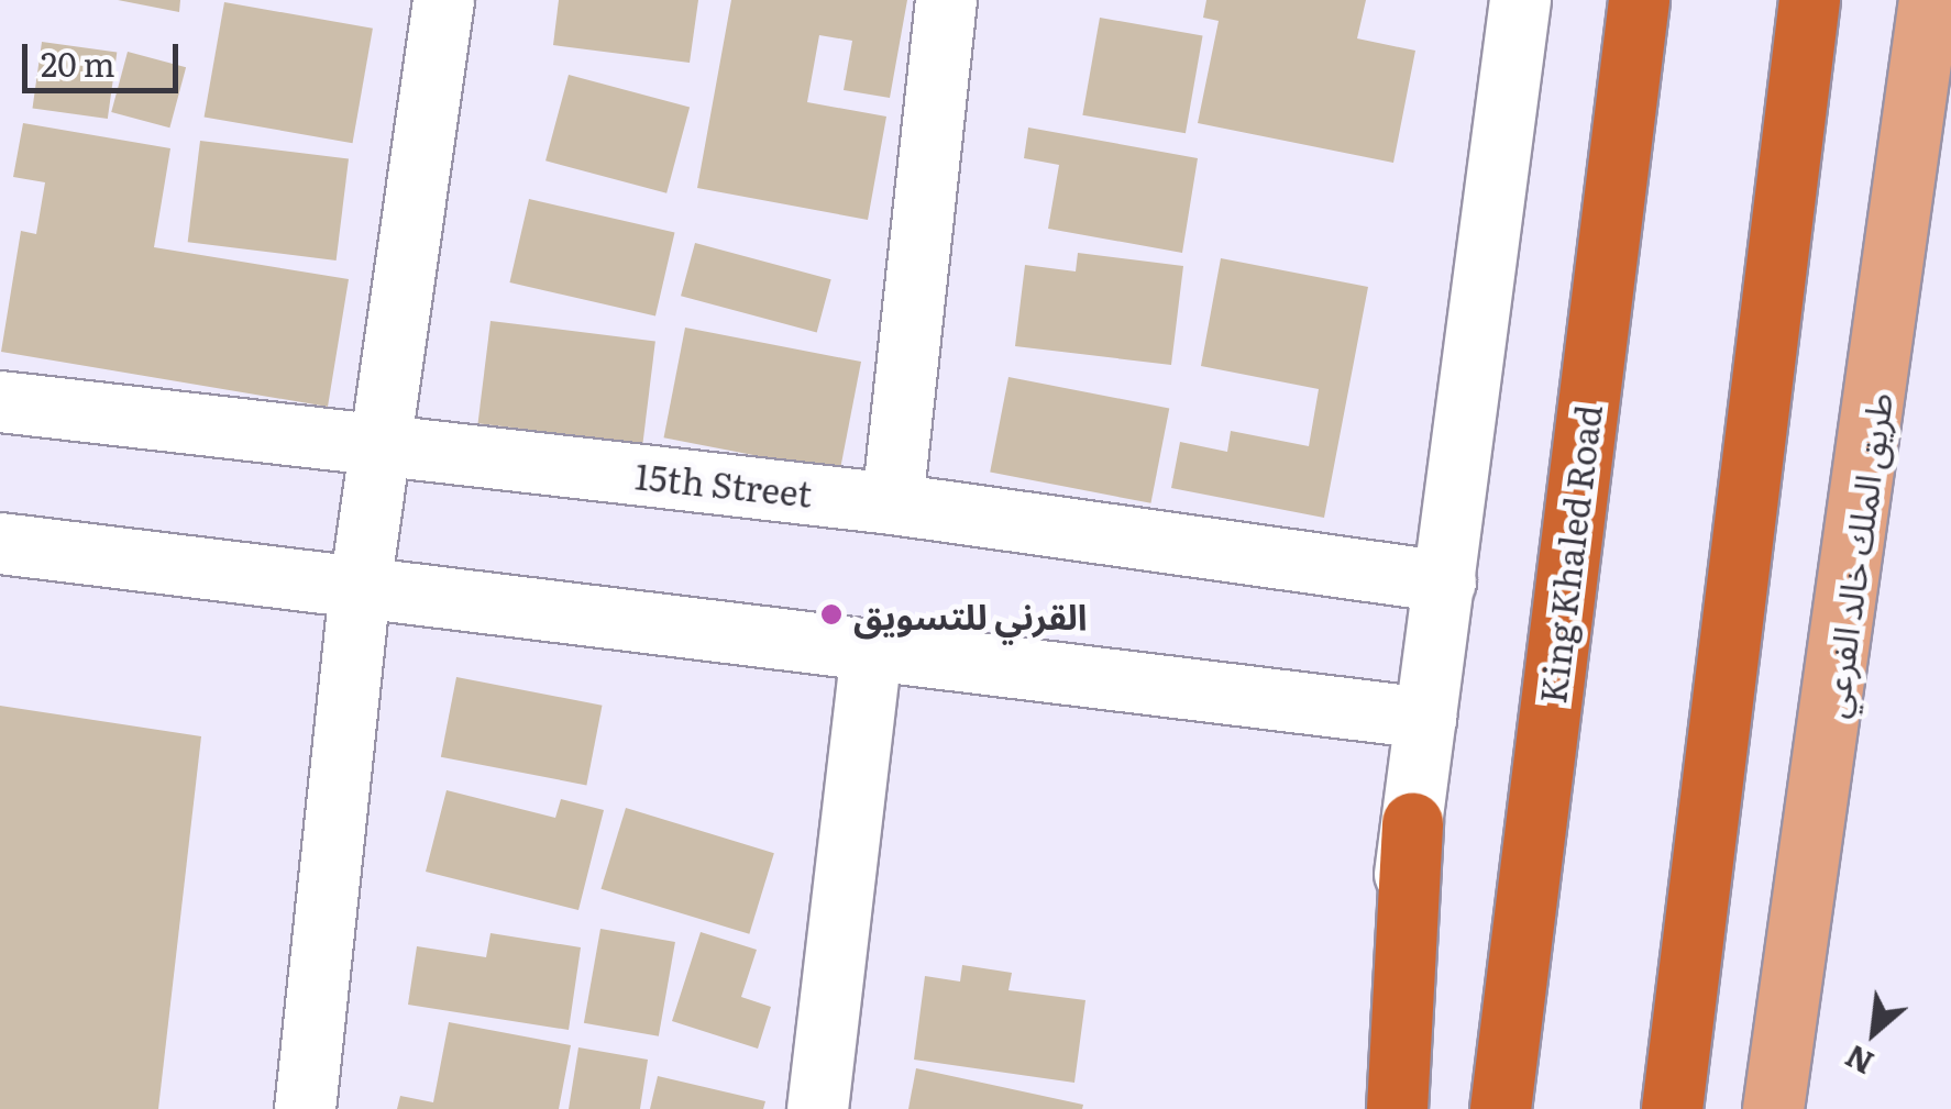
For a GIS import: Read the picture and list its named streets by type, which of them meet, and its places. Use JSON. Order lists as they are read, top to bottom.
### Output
{
  "streets": {
    "highway": ["King Khaled Road"],
    "main road": ["طريق الملك خالد الفرعي"],
    "street": ["15th Street"]
  },
  "places": ["القرني للتسويق"],
  "scale_bar": "20 m",
  "north": "bottom left"
}
